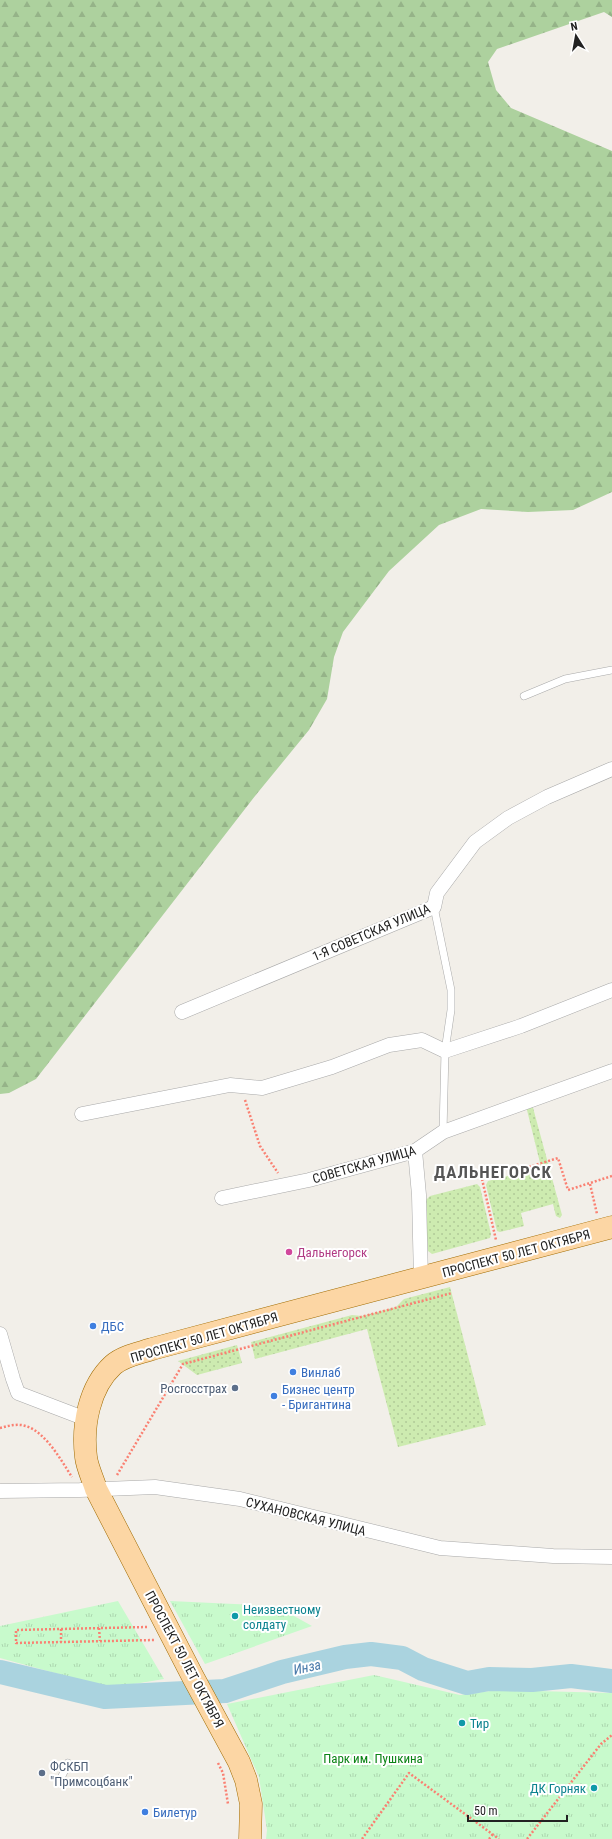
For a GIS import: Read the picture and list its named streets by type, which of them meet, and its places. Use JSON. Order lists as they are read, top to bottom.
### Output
{
  "streets": {
    "main road": ["ПРОСПЕКТ 50 ЛЕТ ОКТЯБРЯ"],
    "street": ["1-Я СОВЕТСКАЯ УЛИЦА", "СОВЕТСКАЯ УЛИЦА", "СУХАНОВСКАЯ УЛИЦА"]
  },
  "crossings": [
    ["ПРОСПЕКТ 50 ЛЕТ ОКТЯБРЯ", "СУХАНОВСКАЯ УЛИЦА"]
  ],
  "districts": ["ДАЛЬНЕГОРСК"],
  "water": ["Инза"],
  "parks": ["Парк им. Пушкина"],
  "places": [
    "Дальнегорск",
    "ДБС",
    "Винлаб",
    "Росгосстрах",
    "Бизнес центр - Бригантина",
    "Неизвестному солдату",
    "Тир",
    "ФСКБП \"Примсоцбанк\"",
    "ДК Горняк",
    "Билетур"
  ],
  "scale_bar": "50 m",
  "north": "top"
}
